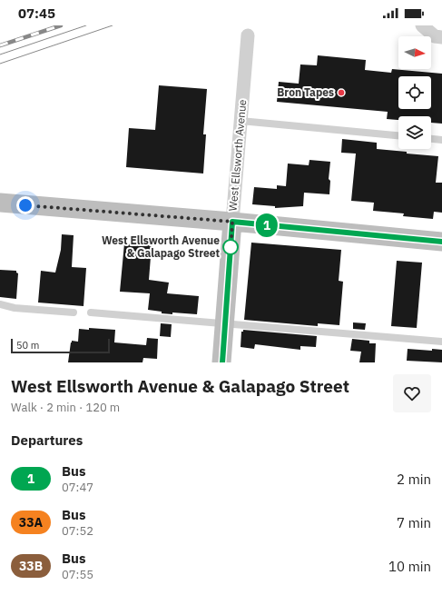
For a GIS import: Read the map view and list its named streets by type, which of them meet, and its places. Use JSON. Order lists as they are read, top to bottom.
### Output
{
  "streets": {
    "street": ["West Ellsworth Avenue"]
  },
  "places": ["Bron Tapes", "West Ellsworth Avenue & Galapago Street"],
  "lines": ["bus line 1"],
  "scale_bar": "50 m",
  "north": "right",
  "page": {
    "status": "07:45",
    "on_map": "1",
    "scale": "50 m",
    "heading": [
      ["West Ellsworth Avenue & Galapago Street", "Walk · 2 min · 120 m"],
      "Departures"
    ],
    "list": [
      {
        "mark": "1",
        "name": "Bus",
        "note": "07:47",
        "value": "2 min"
      },
      {
        "mark": "33A",
        "name": "Bus",
        "note": "07:52",
        "value": "7 min"
      },
      {
        "mark": "33B",
        "name": "Bus",
        "note": "07:55",
        "value": "10 min"
      }
    ]
  }
}
